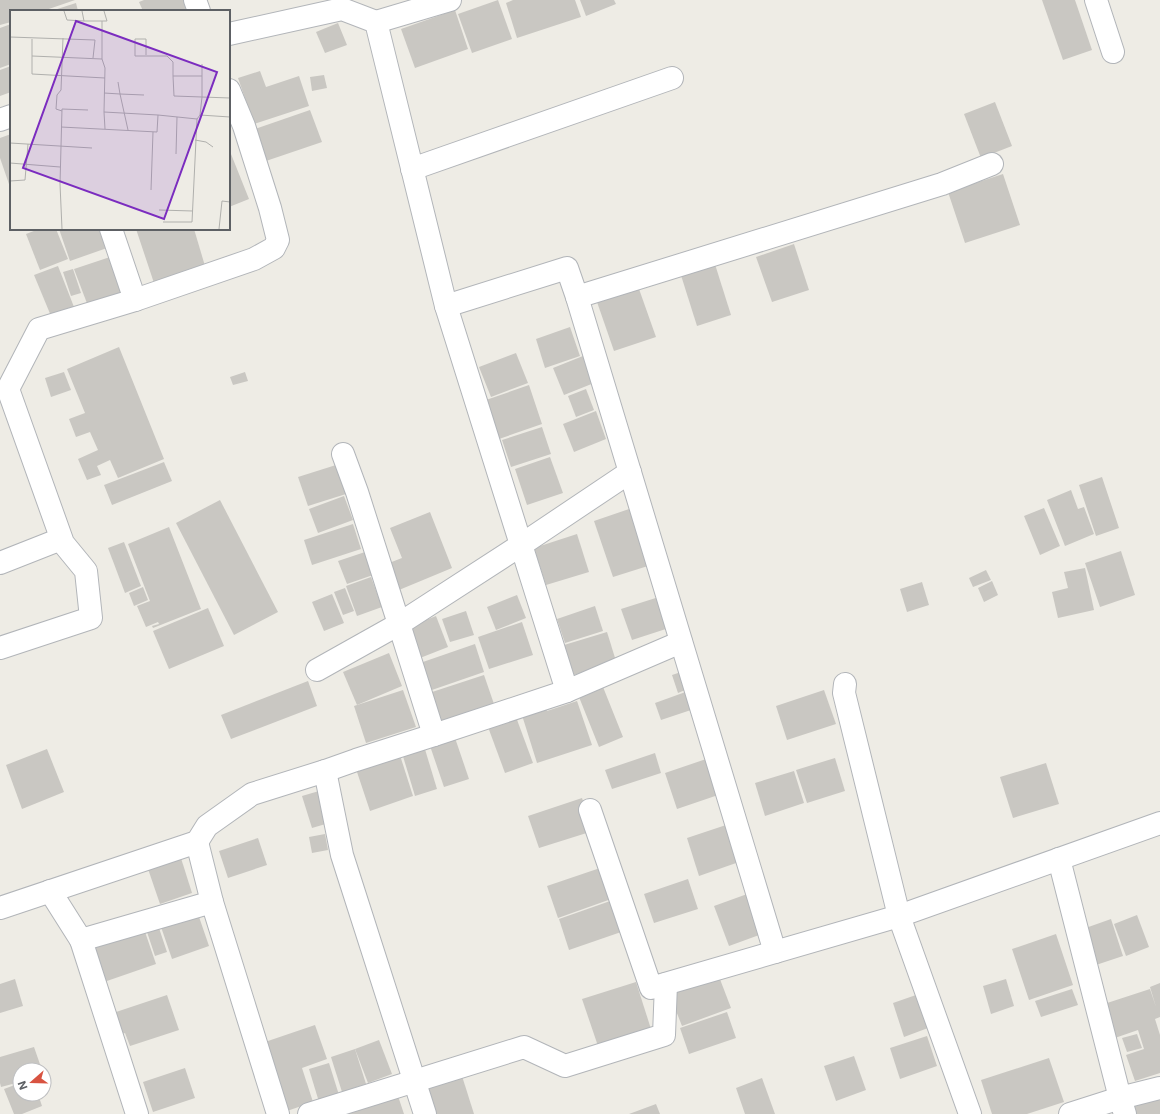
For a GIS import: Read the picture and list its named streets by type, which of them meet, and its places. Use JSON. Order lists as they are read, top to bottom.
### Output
{
  "north": "left"
}
